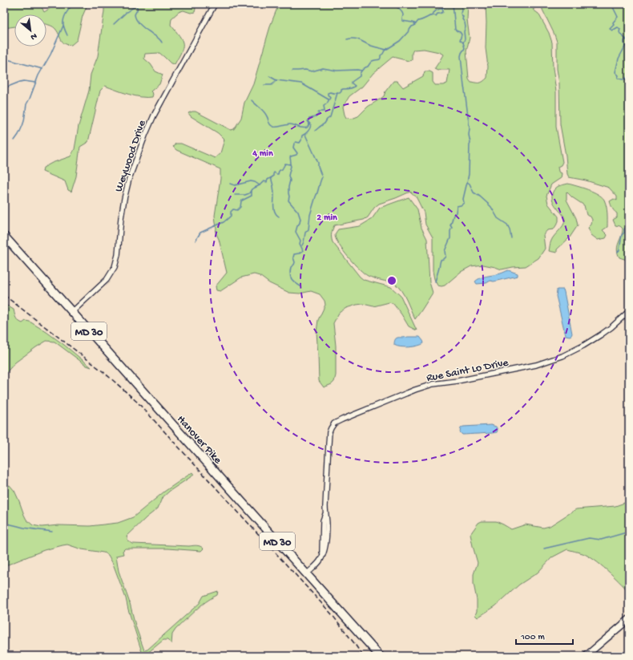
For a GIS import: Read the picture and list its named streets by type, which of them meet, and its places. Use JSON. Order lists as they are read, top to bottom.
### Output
{
  "streets": {
    "highway": ["MD 30", "Hanover Pike"],
    "street": ["Weywood Drive", "Rue Saint Lo Drive"]
  },
  "crossings": [
    ["Weywood Drive", "Hanover Pike"],
    ["Rue Saint Lo Drive", "Hanover Pike"]
  ],
  "scale_bar": "100 m",
  "north": "bottom right",
  "rings": ["4 min", "2 min"]
}
